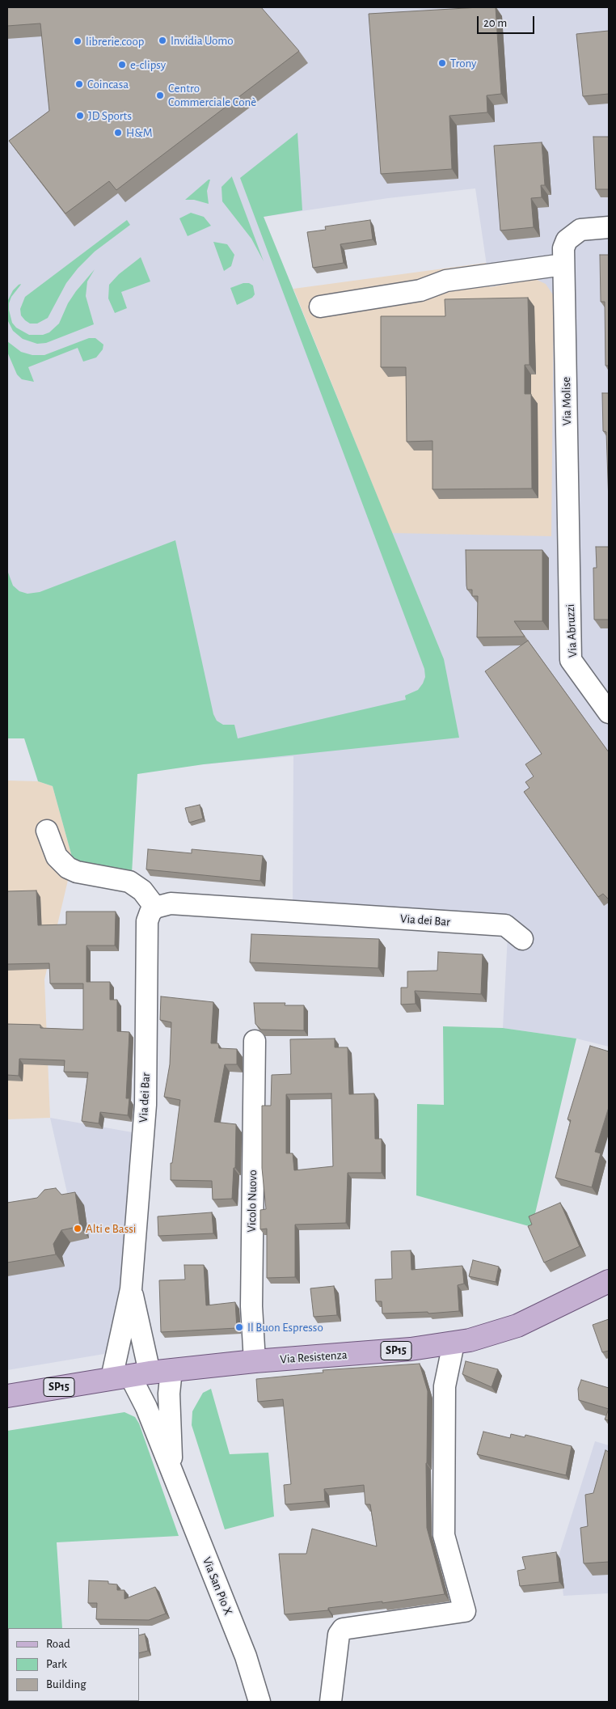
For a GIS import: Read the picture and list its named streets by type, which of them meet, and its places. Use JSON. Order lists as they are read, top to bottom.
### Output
{
  "streets": {
    "main road": ["SP15", "Via Resistenza"],
    "street": [
      "Via Molise",
      "Via Abruzzi",
      "Via dei Bar",
      "Vicolo Nuovo",
      "Via San Pio X"
    ]
  },
  "crossings": [
    ["Via Molise", "Via Abruzzi"],
    ["Via dei Bar", "Via Resistenza"],
    ["Via dei Bar", "Via San Pio X"],
    ["Vicolo Nuovo", "Via Resistenza"],
    ["Via Resistenza", "Via San Pio X"]
  ],
  "places": [
    "Invidia Uomo",
    "librerie.coop",
    "Trony",
    "e-clipsy",
    "Coincasa",
    "Centro Commerciale Conè",
    "JD Sports",
    "H&M",
    "Alti e Bassi",
    "Il Buon Espresso"
  ],
  "legend": ["Road", "Park", "Building"],
  "scale_bar": "20 m"
}
